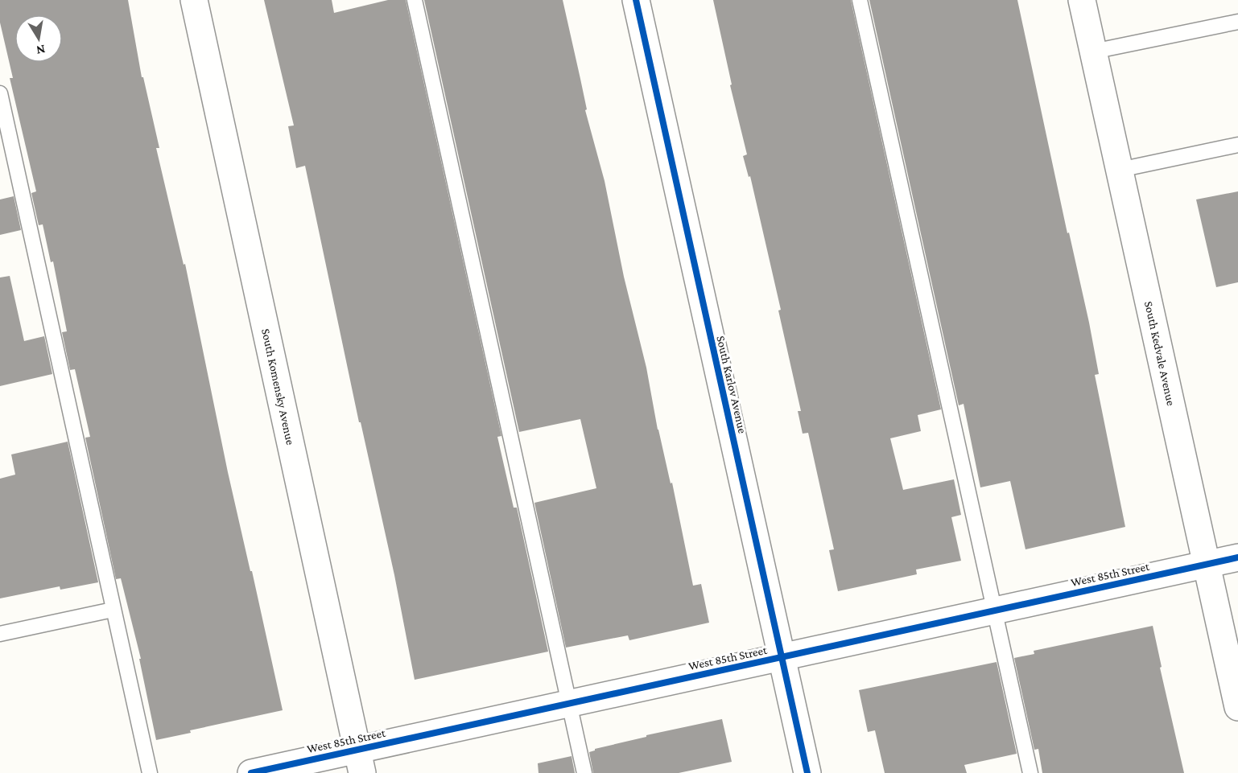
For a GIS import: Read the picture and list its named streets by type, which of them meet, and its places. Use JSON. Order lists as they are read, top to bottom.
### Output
{
  "streets": {
    "street": [
      "South Kedvale Avenue",
      "South Karlov Avenue",
      "South Komensky Avenue",
      "West 85th Street"
    ]
  },
  "crossings": [
    ["South Kedvale Avenue", "West 85th Street"],
    ["South Karlov Avenue", "West 85th Street"],
    ["South Komensky Avenue", "West 85th Street"]
  ],
  "north": "bottom"
}
